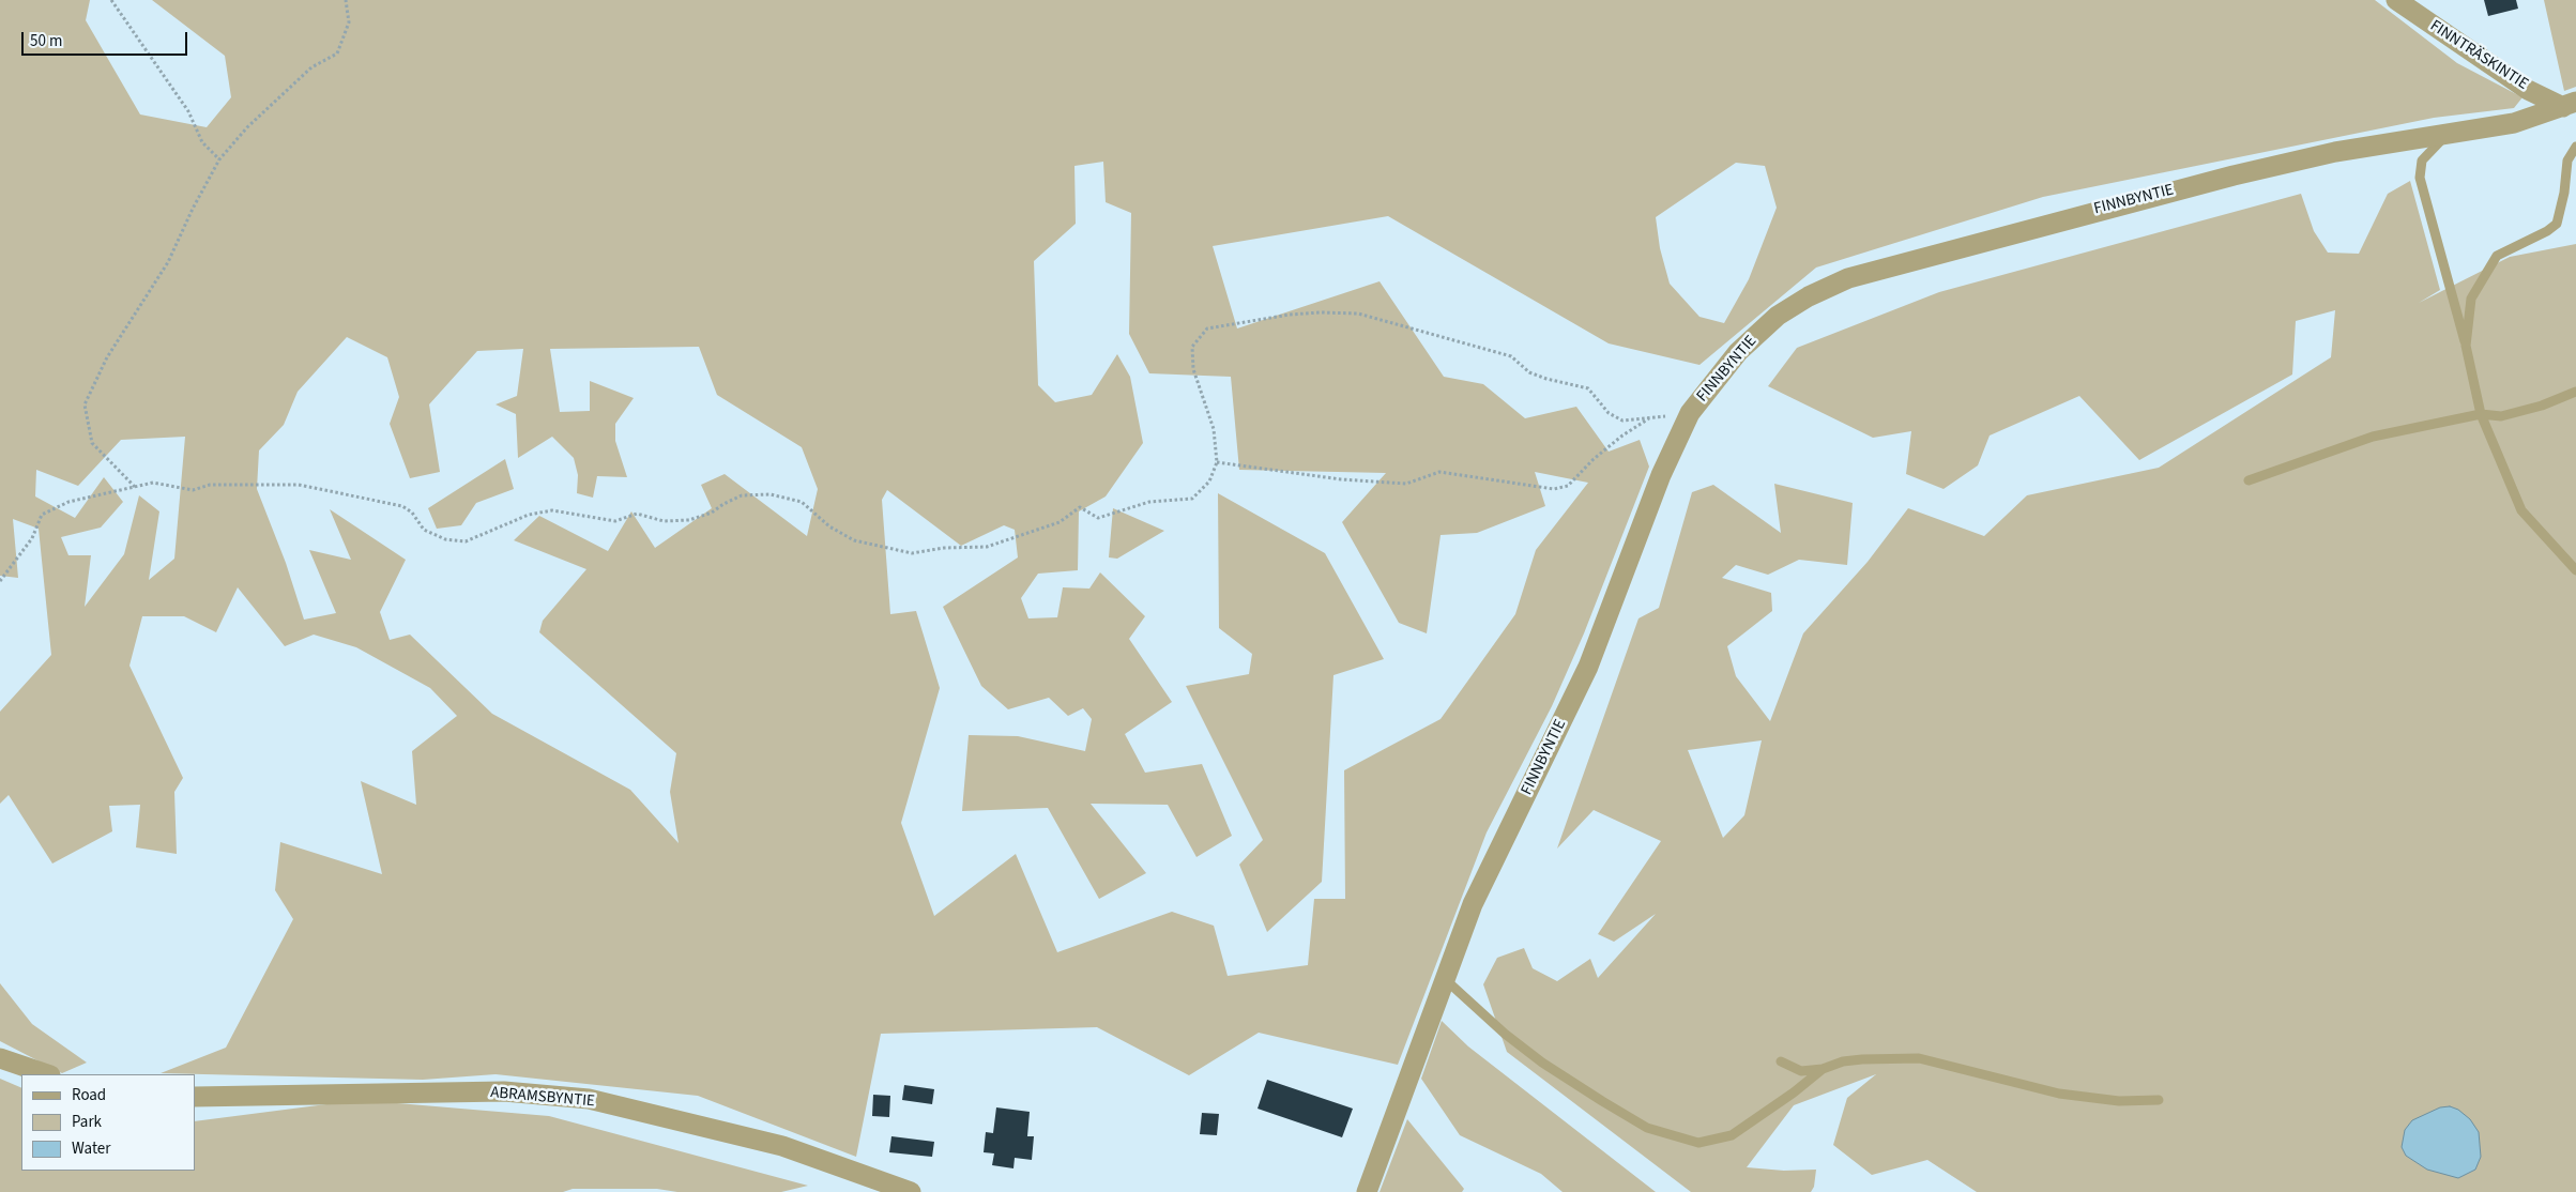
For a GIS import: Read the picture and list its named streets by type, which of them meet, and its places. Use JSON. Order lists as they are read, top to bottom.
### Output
{
  "streets": {
    "street": ["FINNTRÄSKINTIE", "FINNBYNTIE", "ABRAMSBYNTIE"]
  },
  "crossings": [
    ["FINNTRÄSKINTIE", "FINNBYNTIE"]
  ],
  "legend": ["Road", "Park", "Water"],
  "scale_bar": "50 m"
}
